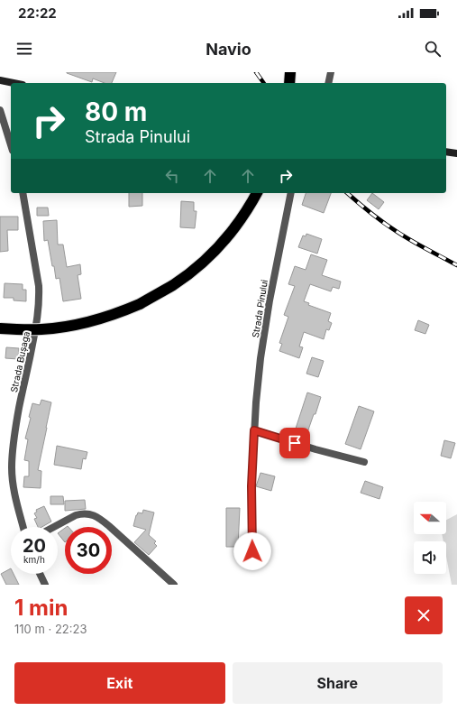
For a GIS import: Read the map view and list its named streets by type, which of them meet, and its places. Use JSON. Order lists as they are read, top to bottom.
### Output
{
  "streets": {
    "street": ["Strada Pinului", "Strada Bușaga"]
  },
  "north": "left",
  "page": {
    "status": "22:22",
    "header": "Navio",
    "turn": ["80 m", "Strada Pinului"],
    "speed": "20 km/h",
    "limit": "30",
    "heading": ["1 min", "110 m · 22:23"],
    "buttons": ["Exit", "Share"]
  }
}
